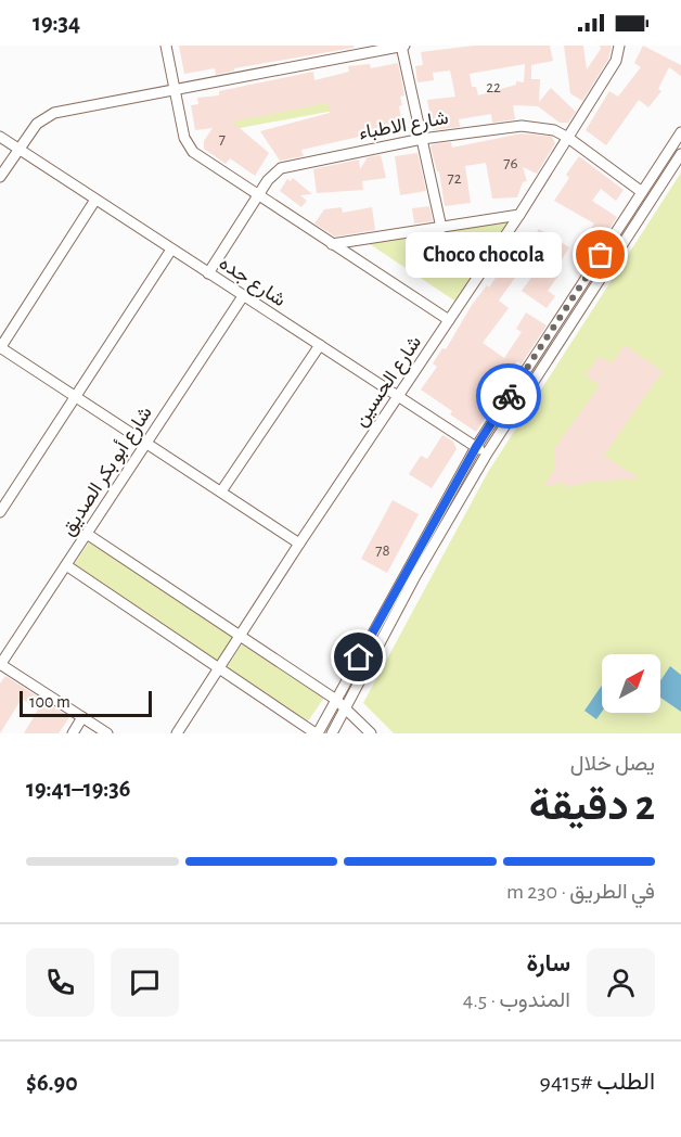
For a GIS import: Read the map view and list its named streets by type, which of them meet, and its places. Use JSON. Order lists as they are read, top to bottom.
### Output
{
  "streets": {
    "street": [
      "شارع الاطباء",
      "شارع جده",
      "شارع الحسين",
      "شارع أبو بكر الصديق"
    ]
  },
  "crossings": [
    ["شارع الاطباء", "شارع جده"],
    ["شارع الاطباء", "شارع الحسين"],
    ["شارع جده", "شارع الحسين"],
    ["شارع جده", "شارع أبو بكر الصديق"]
  ],
  "places": ["Choco chocola"],
  "house_numbers": [
    "22",
    "7",
    "76",
    "72",
    "78"
  ],
  "scale_bar": "100 m",
  "north": "top right",
  "page": {
    "status": "19:34",
    "bubble": "Choco chocola",
    "scale": "100 m",
    "heading": ["2 دقيقة", "يصل خلال", "19:36–19:41"],
    "panel": [
      "سارة",
      "المندوب · 4.5",
      "الطلب #9415",
      "$6.90"
    ],
    "bar": "في الطريق · 230 m"
  }
}
